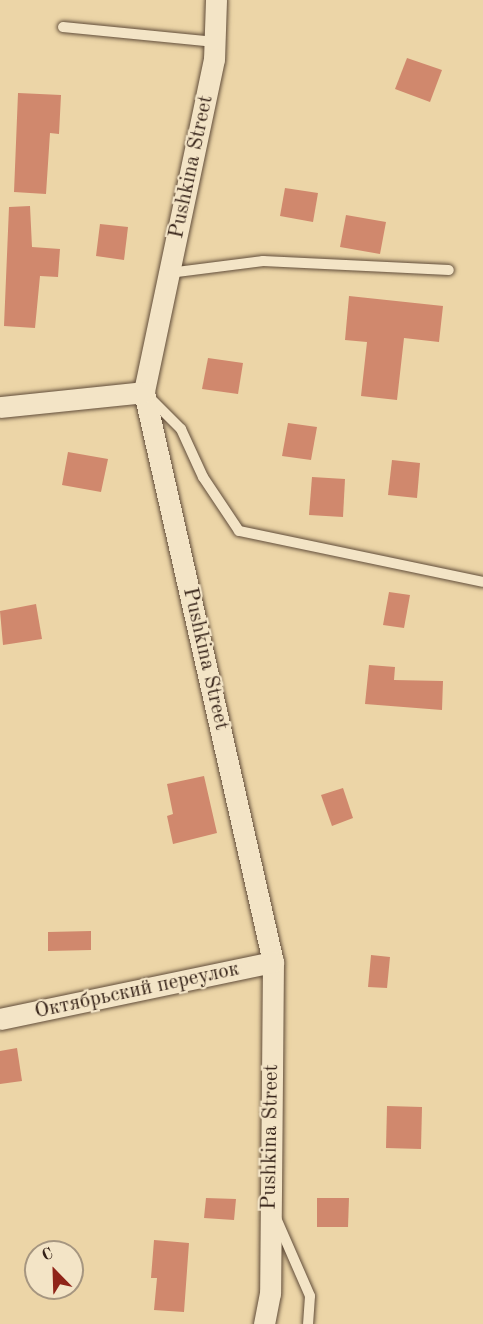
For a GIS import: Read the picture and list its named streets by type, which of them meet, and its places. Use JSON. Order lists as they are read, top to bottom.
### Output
{
  "streets": {
    "street": ["Pushkina Street", "Октябрьский переулок"]
  },
  "crossings": [
    ["Pushkina Street", "Октябрьский переулок"]
  ],
  "north": "top left"
}
